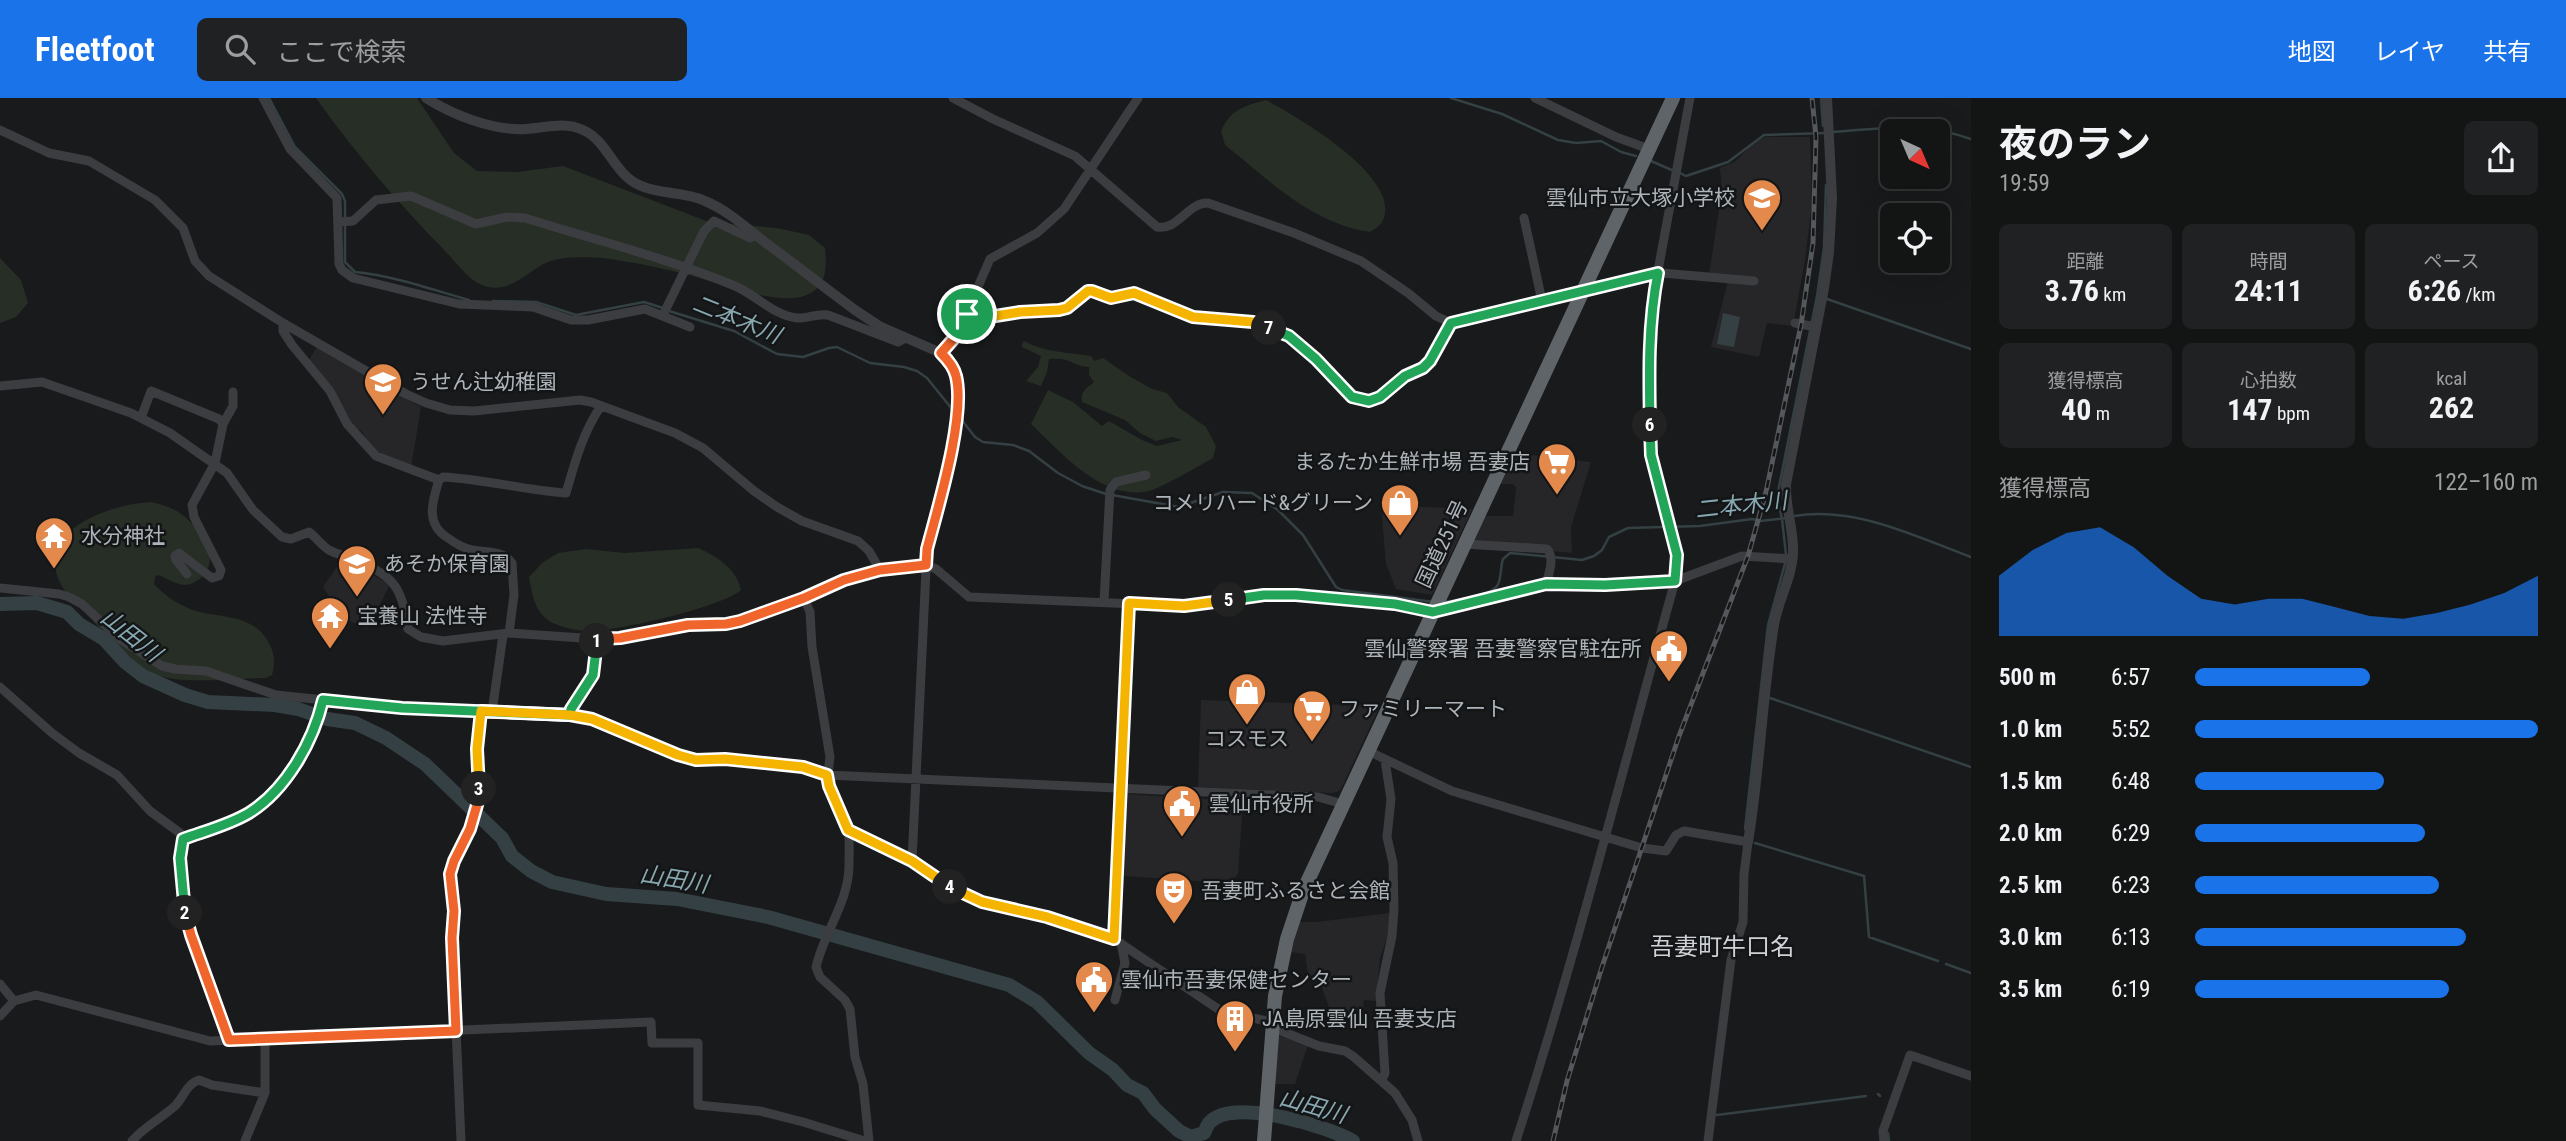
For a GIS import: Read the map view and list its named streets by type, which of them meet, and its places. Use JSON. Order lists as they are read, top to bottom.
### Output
{
  "streets": {
    "highway": ["国道251号"]
  },
  "districts": ["吾妻町牛口名"],
  "water": ["二本木川", "山田川"],
  "places": {
    "school or university": ["雲仙市立大塚小学校", "うせん辻幼稚園", "あそか保育園"],
    "supermarket": ["まるたか生鮮市場 吾妻店", "ファミリーマート"],
    "shop": ["コメリハード&グリーン", "コスモス"],
    "temple": ["水分神社", "宝養山 法性寺"],
    "public building": ["雲仙警察署 吾妻警察官駐在所", "雲仙市役所", "雲仙市吾妻保健センター"],
    "theatre": ["吾妻町ふるさと会館"],
    "building": ["JA島原雲仙 吾妻支店"]
  },
  "north": "bottom right",
  "page": {
    "header": "Fleetfoot",
    "search": "ここで検索",
    "nav": ["地図", "レイヤ", "共有"],
    "heading": ["夜のラン", "19:59"],
    "stats": [
      ["距離", "3.76 km"],
      ["時間", "24:11"],
      ["ペース", "6:26 /km"],
      ["獲得標高", "40 m"],
      ["心拍数", "147 bpm"],
      ["kcal", "262"]
    ],
    "pins": [
      "7",
      "6",
      "5",
      "1",
      "3",
      "4",
      "2"
    ],
    "chart": ["獲得標高", "122–160 m"],
    "list": [
      {
        "name": "500 m",
        "note": "6:57"
      },
      {
        "name": "1.0 km",
        "note": "5:52"
      },
      {
        "name": "1.5 km",
        "note": "6:48"
      },
      {
        "name": "2.0 km",
        "note": "6:29"
      },
      {
        "name": "2.5 km",
        "note": "6:23"
      },
      {
        "name": "3.0 km",
        "note": "6:13"
      },
      {
        "name": "3.5 km",
        "note": "6:19"
      }
    ]
  }
}
